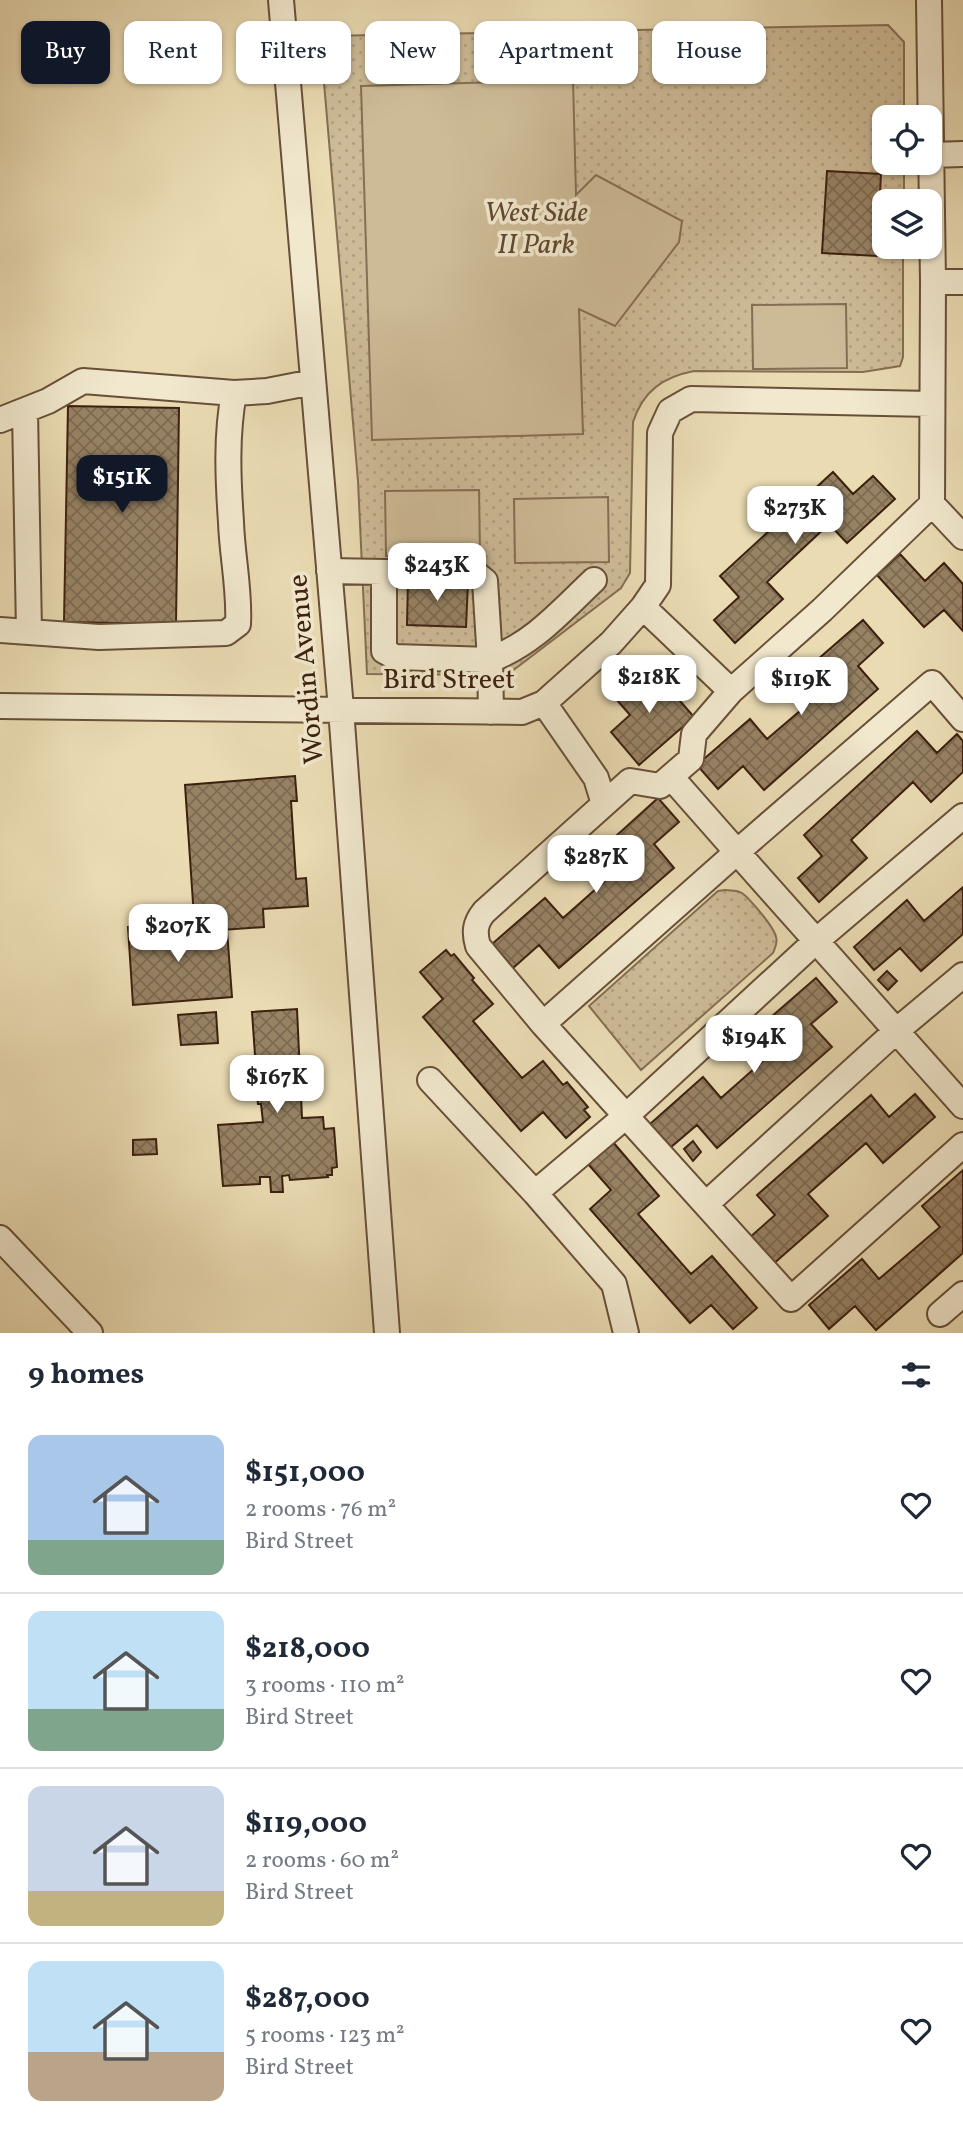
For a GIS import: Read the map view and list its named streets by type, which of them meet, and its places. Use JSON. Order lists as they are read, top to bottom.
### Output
{
  "streets": {
    "street": ["Wordin Avenue", "Bird Street"]
  },
  "crossings": [
    ["Wordin Avenue", "Bird Street"]
  ],
  "parks": ["West Side II Park"],
  "page": {
    "chip": [
      "Buy",
      "Rent",
      "Filters",
      "New",
      "Apartment",
      "House"
    ],
    "price": [
      "$151K",
      "$273K",
      "$243K",
      "$218K",
      "$119K",
      "$287K",
      "$207K",
      "$194K",
      "$167K"
    ],
    "heading": "9 homes",
    "list": [
      {
        "name": "$151,000",
        "note": "2 rooms · 76 m² · Bird Street"
      },
      {
        "name": "$218,000",
        "note": "3 rooms · 110 m² · Bird Street"
      },
      {
        "name": "$119,000",
        "note": "2 rooms · 60 m² · Bird Street"
      },
      {
        "name": "$287,000",
        "note": "5 rooms · 123 m² · Bird Street"
      }
    ]
  }
}
